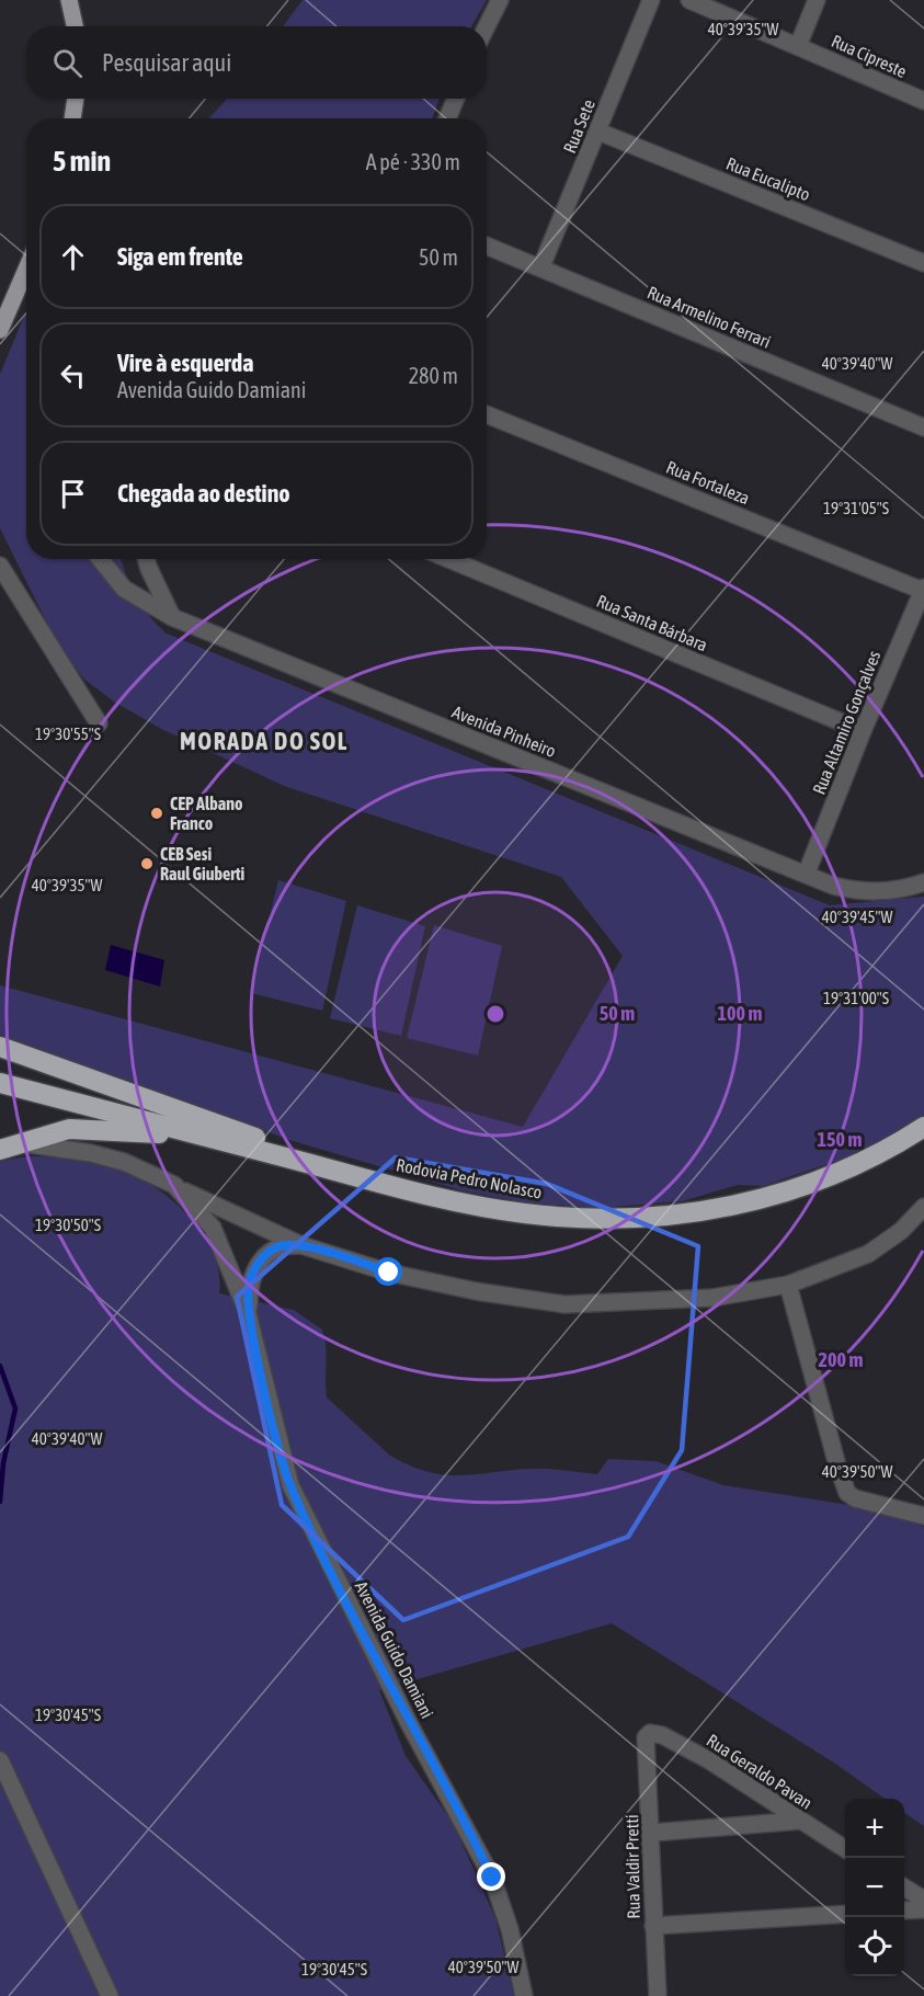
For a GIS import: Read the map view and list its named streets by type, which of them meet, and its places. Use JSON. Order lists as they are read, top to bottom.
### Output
{
  "streets": {
    "highway": ["Rodovia Pedro Nolasco"],
    "street": [
      "Rua Cipreste",
      "Rua Sete",
      "Rua Eucalipto",
      "Rua Armelino Ferrari",
      "Rua Fortaleza",
      "Rua Santa Bárbara",
      "Rua Altamiro Gonçalves",
      "Avenida Pinheiro",
      "Avenida Guido Damiani",
      "Rua Geraldo Pavan",
      "Rua Valdir Pretti"
    ]
  },
  "crossings": [
    ["Rua Sete", "Rua Eucalipto"],
    ["Rua Sete", "Rua Armelino Ferrari"],
    ["Rua Fortaleza", "Rua Altamiro Gonçalves"],
    ["Rua Santa Bárbara", "Rua Altamiro Gonçalves"],
    ["Rua Altamiro Gonçalves", "Avenida Pinheiro"],
    ["Rua Geraldo Pavan", "Rua Valdir Pretti"]
  ],
  "districts": ["MORADA DO SOL"],
  "places": ["CEP Albano Franco", "CEB Sesi Raul Giuberti"],
  "page": {
    "search": "Pesquisar aqui",
    "heading": ["5 min", "A pé · 330 m"],
    "list": [
      ["Siga em frente", "50 m"],
      ["Vire à esquerda", "Avenida Guido Damiani", "280 m"],
      "Chegada ao destino"
    ],
    "map_buttons": ["+", "−"]
  },
  "coordinates": [
    "40°39'35\"W",
    "40°39'40\"W",
    "19°31'05\"S",
    "19°30'55\"S",
    "40°39'45\"W",
    "19°31'00\"S",
    "19°30'50\"S",
    "40°39'50\"W",
    "19°30'45\"S"
  ],
  "rings": [
    "50 m",
    "100 m",
    "150 m",
    "200 m"
  ]
}
